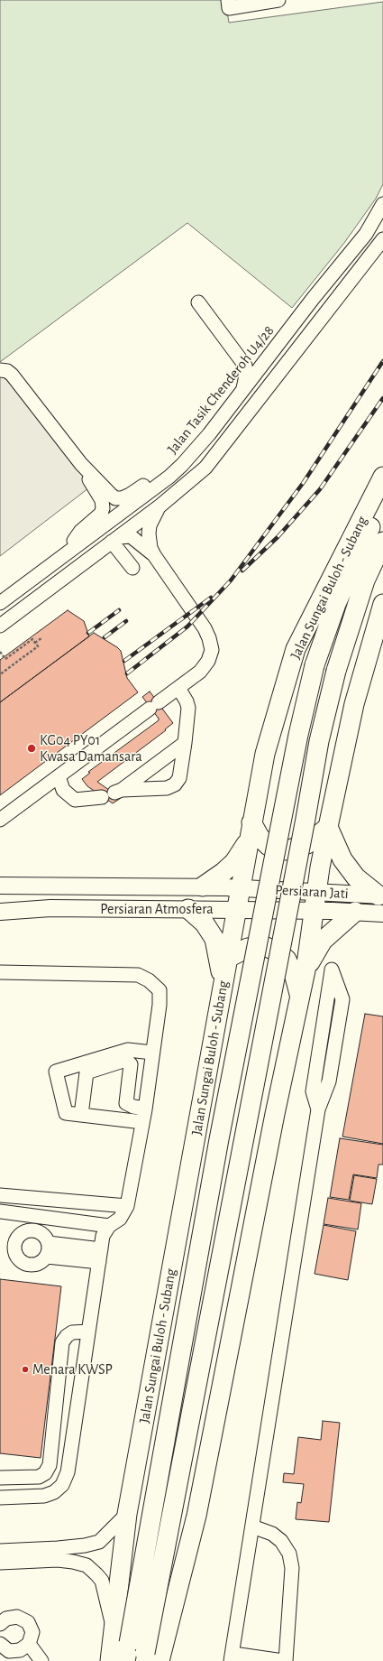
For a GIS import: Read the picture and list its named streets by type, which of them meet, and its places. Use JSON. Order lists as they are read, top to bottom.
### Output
{
  "streets": {
    "highway": ["Jalan Sungai Buloh - Subang"],
    "main road": ["Persiaran Jati", "Persiaran Atmosfera"],
    "street": ["Jalan Tasik Chenderoh U4/28"]
  },
  "crossings": [
    ["Jalan Sungai Buloh - Subang", "Persiaran Jati"],
    ["Jalan Sungai Buloh - Subang", "Persiaran Atmosfera"],
    ["Persiaran Jati", "Persiaran Atmosfera"]
  ],
  "places": ["KG04 PY01 Kwasa Damansara", "Menara KWSP"]
}
